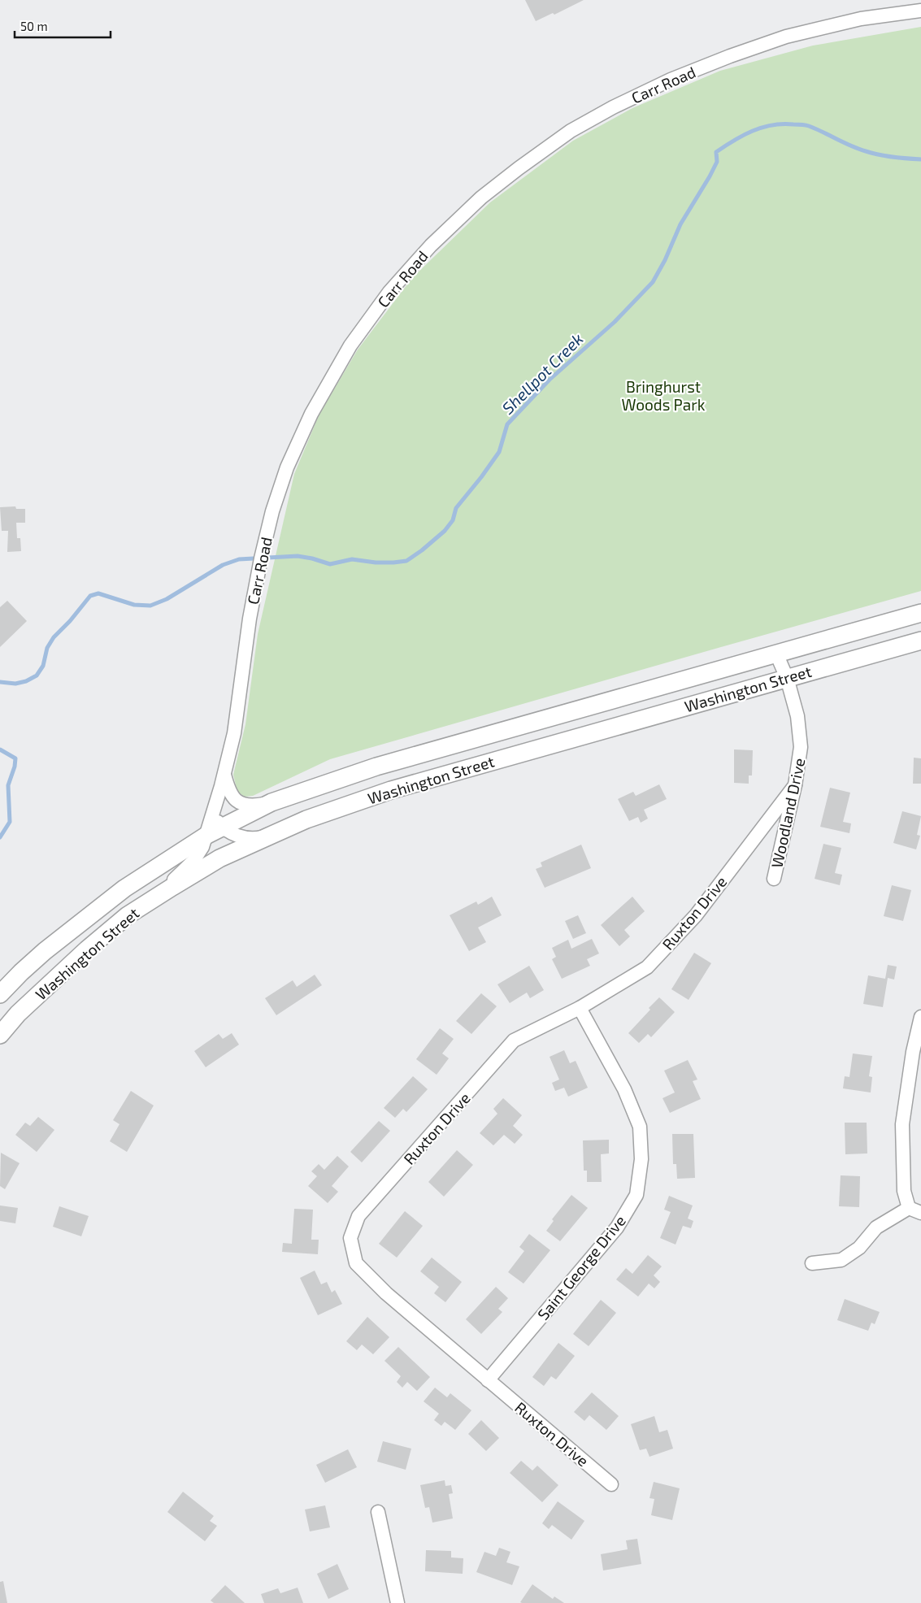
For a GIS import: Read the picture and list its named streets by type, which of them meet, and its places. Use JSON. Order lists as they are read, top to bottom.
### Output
{
  "streets": {
    "main road": ["Washington Street"],
    "street": [
      "Carr Road",
      "Woodland Drive",
      "Ruxton Drive",
      "Saint George Drive"
    ]
  },
  "crossings": [
    ["Carr Road", "Washington Street"],
    ["Washington Street", "Woodland Drive"],
    ["Woodland Drive", "Ruxton Drive"],
    ["Ruxton Drive", "Saint George Drive"]
  ],
  "water": ["Shellpot Creek"],
  "parks": ["Bringhurst Woods Park"],
  "scale_bar": "50 m"
}
